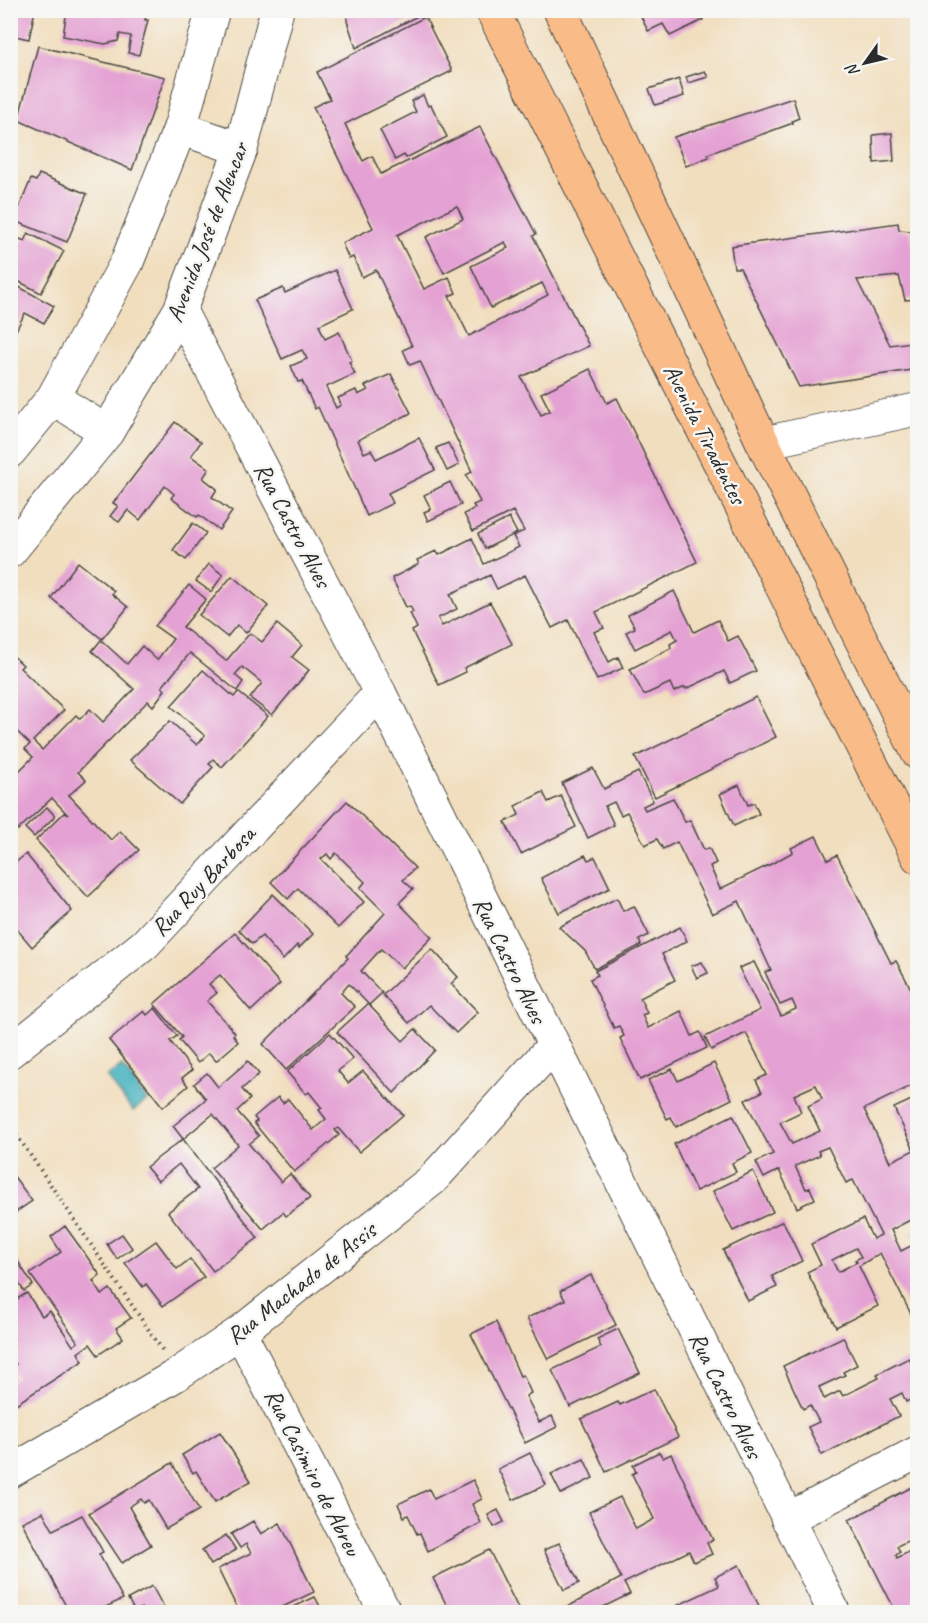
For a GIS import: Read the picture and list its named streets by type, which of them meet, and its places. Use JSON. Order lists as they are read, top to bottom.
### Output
{
  "streets": {
    "main road": ["Avenida Tiradentes"],
    "street": [
      "Avenida José de Alencar",
      "Rua Castro Alves",
      "Rua Ruy Barbosa",
      "Rua Machado de Assis",
      "Rua Casimiro de Abreu"
    ]
  },
  "crossings": [
    ["Avenida José de Alencar", "Rua Castro Alves"],
    ["Rua Castro Alves", "Rua Ruy Barbosa"],
    ["Rua Castro Alves", "Rua Machado de Assis"],
    ["Rua Machado de Assis", "Rua Casimiro de Abreu"]
  ],
  "north": "bottom left"
}
